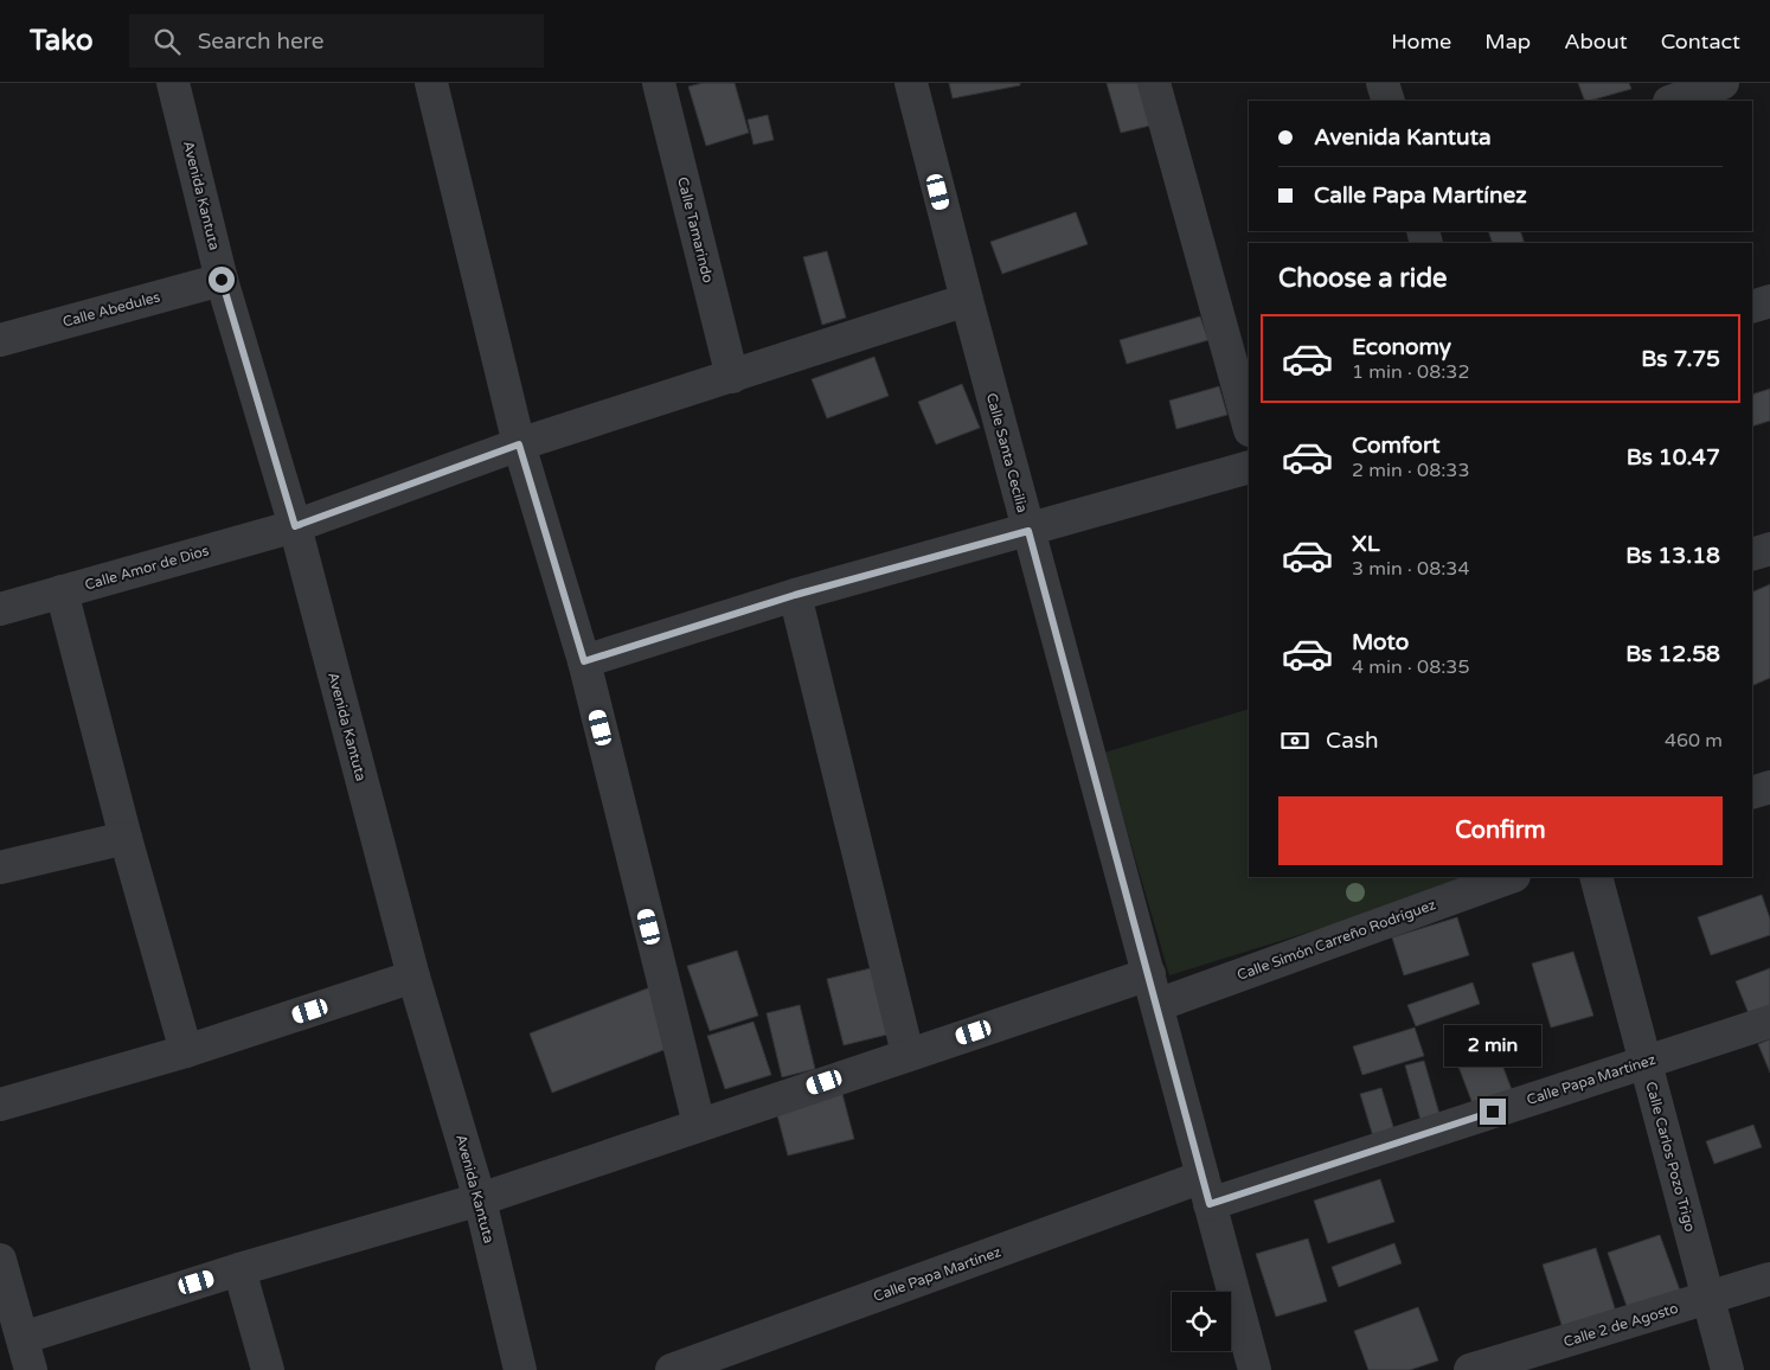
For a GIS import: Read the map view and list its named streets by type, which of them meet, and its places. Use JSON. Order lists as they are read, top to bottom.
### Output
{
  "streets": {
    "street": [
      "Avenida Kantuta",
      "Calle Tamarindo",
      "Calle Abedules",
      "Calle Santa Cecilia",
      "Calle Amor de Dios",
      "Calle Simón Carreño Rodríguez",
      "Calle Papa Martínez",
      "Calle Carlos Pozo Trigo",
      "Calle 2 de Agosto"
    ]
  },
  "crossings": [
    ["Avenida Kantuta", "Calle Abedules"],
    ["Avenida Kantuta", "Calle Amor de Dios"],
    ["Calle Tamarindo", "Calle Amor de Dios"],
    ["Calle Santa Cecilia", "Calle Amor de Dios"],
    ["Calle Santa Cecilia", "Calle Simón Carreño Rodríguez"],
    ["Calle Santa Cecilia", "Calle Papa Martínez"],
    ["Calle Papa Martínez", "Calle Carlos Pozo Trigo"],
    ["Calle Carlos Pozo Trigo", "Calle 2 de Agosto"]
  ],
  "page": {
    "header": "Tako",
    "search": "Search here",
    "nav": [
      "Home",
      "Map",
      "About",
      "Contact"
    ],
    "banner": ["Avenida Kantuta", "Calle Papa Martínez"],
    "heading": "Choose a ride",
    "list": [
      {
        "name": "Economy",
        "note": "1 min · 08:32",
        "value": "Bs 7.75"
      },
      {
        "name": "Comfort",
        "note": "2 min · 08:33",
        "value": "Bs 10.47"
      },
      {
        "name": "XL",
        "note": "3 min · 08:34",
        "value": "Bs 13.18"
      },
      {
        "name": "Moto",
        "note": "4 min · 08:35",
        "value": "Bs 12.58"
      }
    ],
    "pay": ["Cash", "460 m"],
    "buttons": "Confirm",
    "bubble": "2 min"
  }
}
